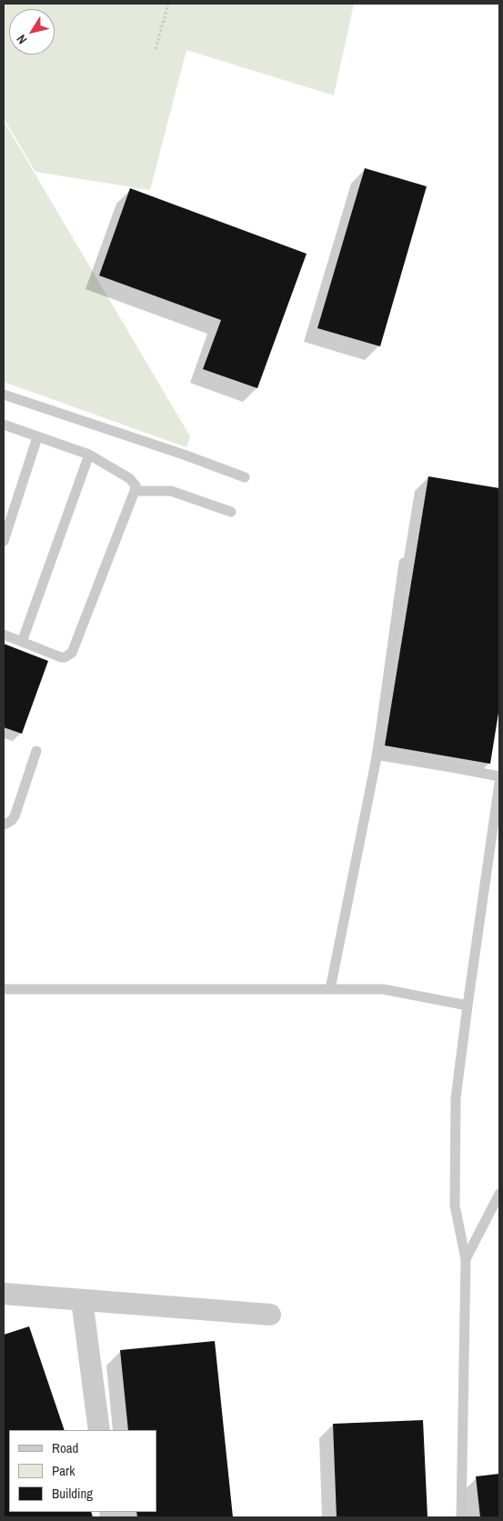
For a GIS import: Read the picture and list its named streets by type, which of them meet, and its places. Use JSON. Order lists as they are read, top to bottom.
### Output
{
  "legend": ["Road", "Park", "Building"],
  "north": "bottom left"
}
